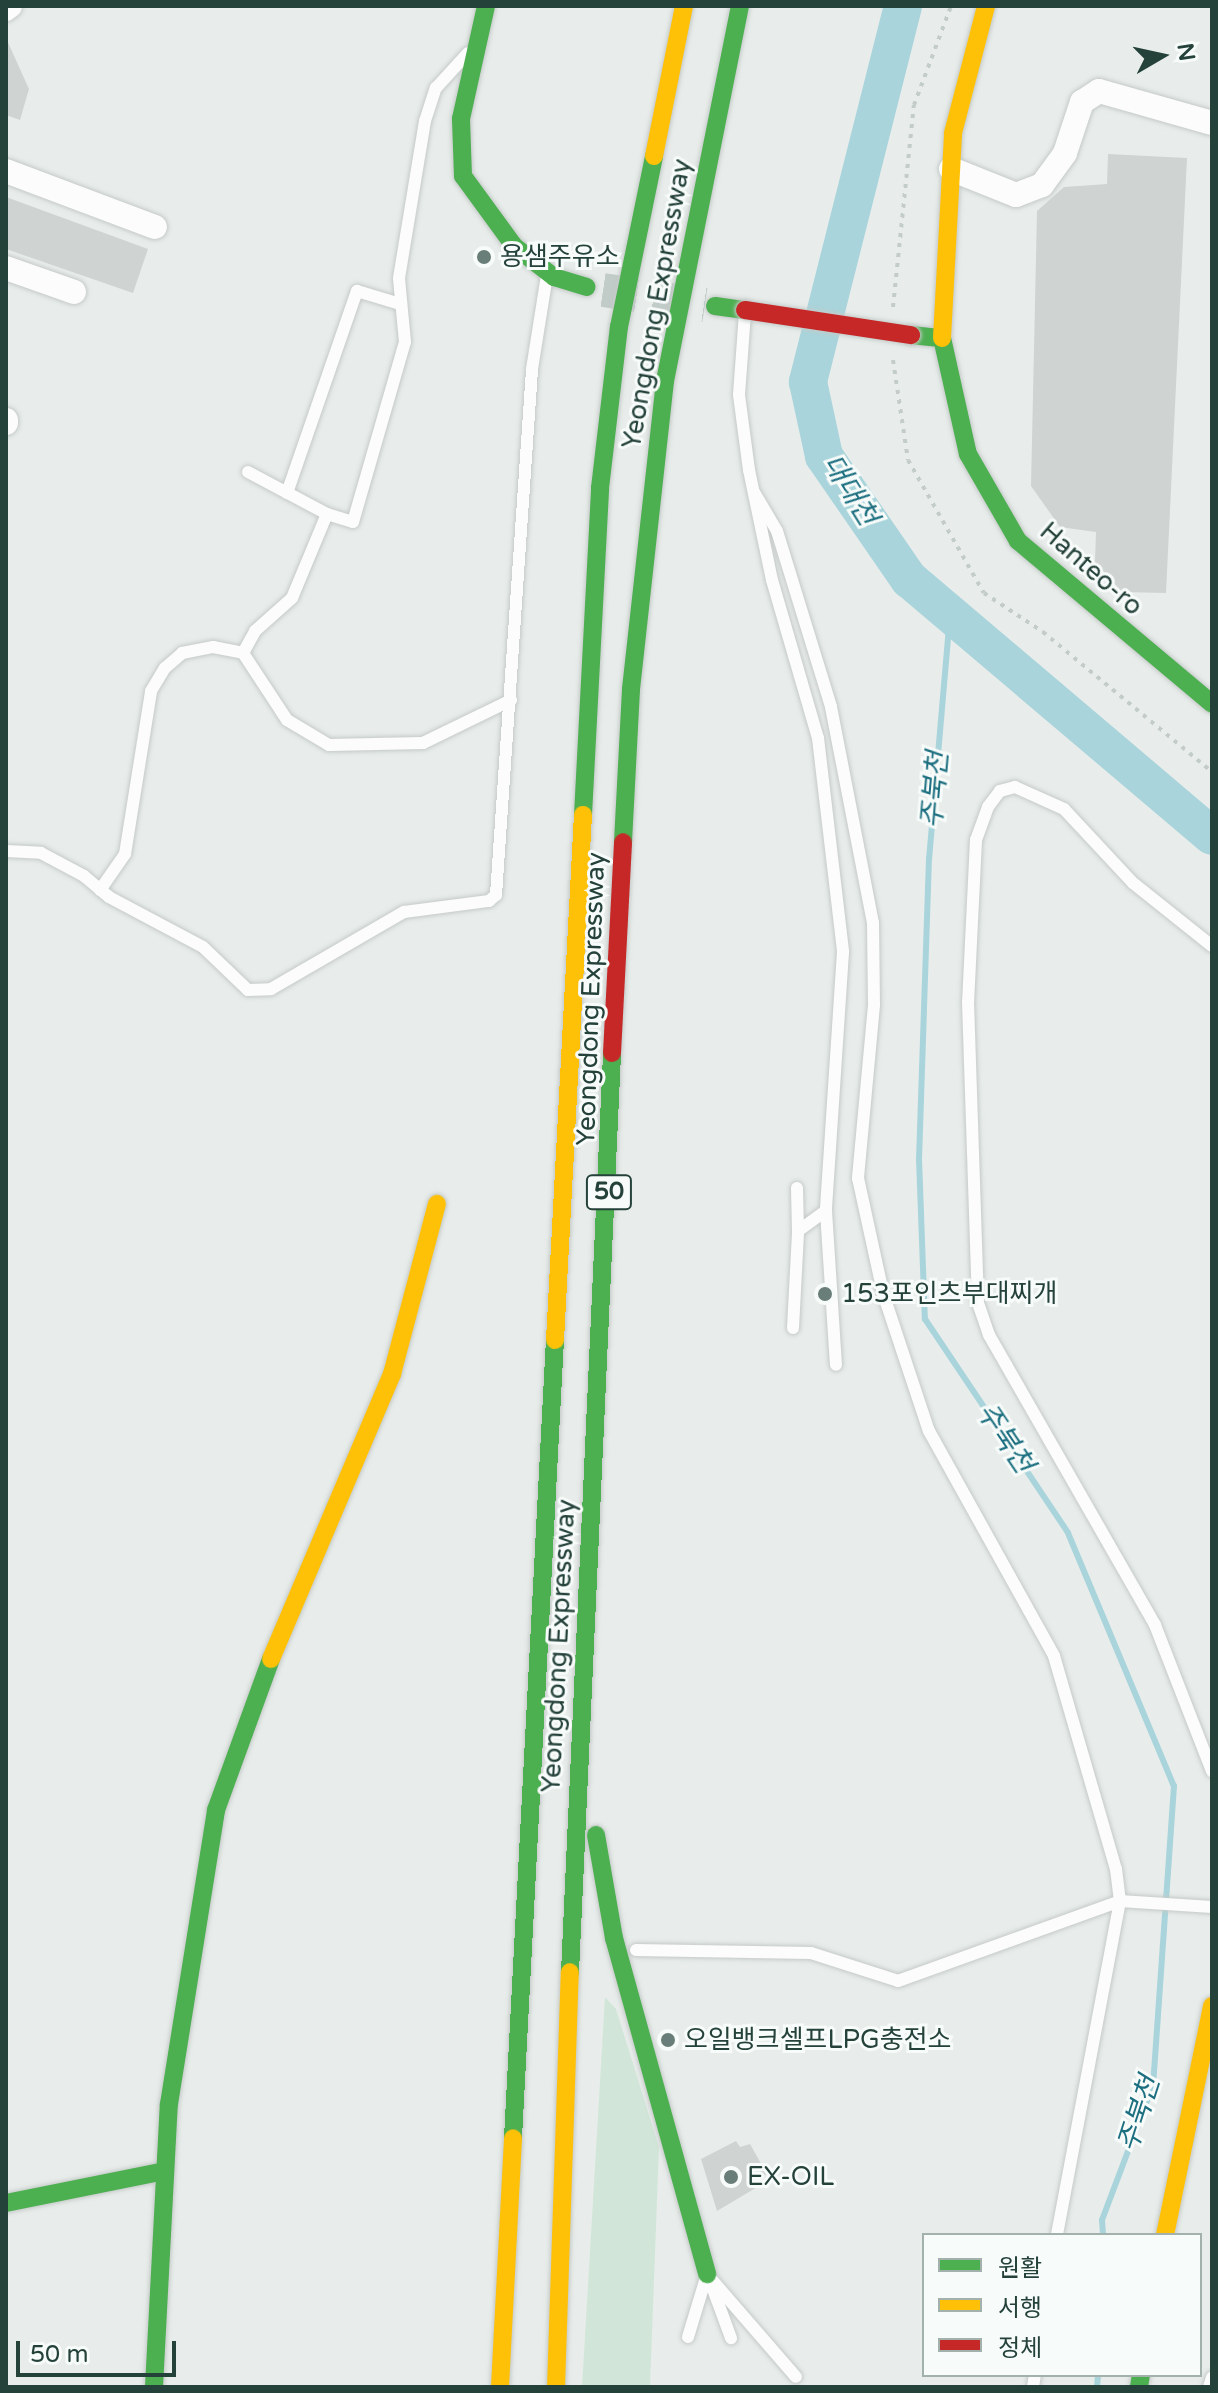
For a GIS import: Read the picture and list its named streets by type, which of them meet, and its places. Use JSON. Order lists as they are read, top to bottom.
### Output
{
  "streets": {
    "main road": ["Yeongdong Expressway", "Hanteo-ro", "50"]
  },
  "water": ["대대천", "주북천"],
  "places": [
    "용샘주유소",
    "153포인츠부대찌개",
    "오일뱅크셀프LPG충전소",
    "EX-OIL"
  ],
  "legend": ["원활", "서행", "정체"],
  "scale_bar": "50 m",
  "north": "right"
}
